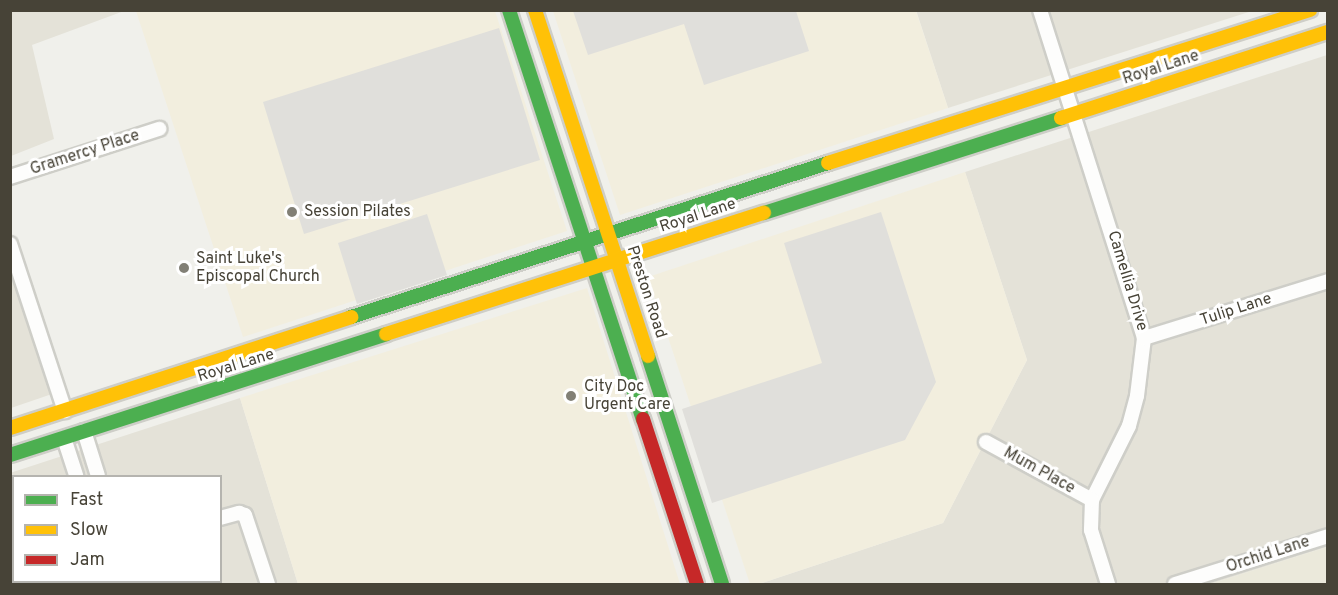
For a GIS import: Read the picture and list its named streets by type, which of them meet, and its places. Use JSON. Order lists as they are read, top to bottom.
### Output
{
  "streets": {
    "main road": ["Royal Lane", "Preston Road"],
    "street": [
      "Gramercy Place",
      "Camellia Drive",
      "Tulip Lane",
      "Mum Place",
      "Orchid Lane"
    ]
  },
  "crossings": [
    ["Royal Lane", "Camellia Drive"],
    ["Royal Lane", "Preston Road"],
    ["Camellia Drive", "Tulip Lane"],
    ["Camellia Drive", "Mum Place"]
  ],
  "places": ["Session Pilates", "Saint Luke's Episcopal Church", "City Doc Urgent Care"],
  "legend": ["Fast", "Slow", "Jam"]
}
